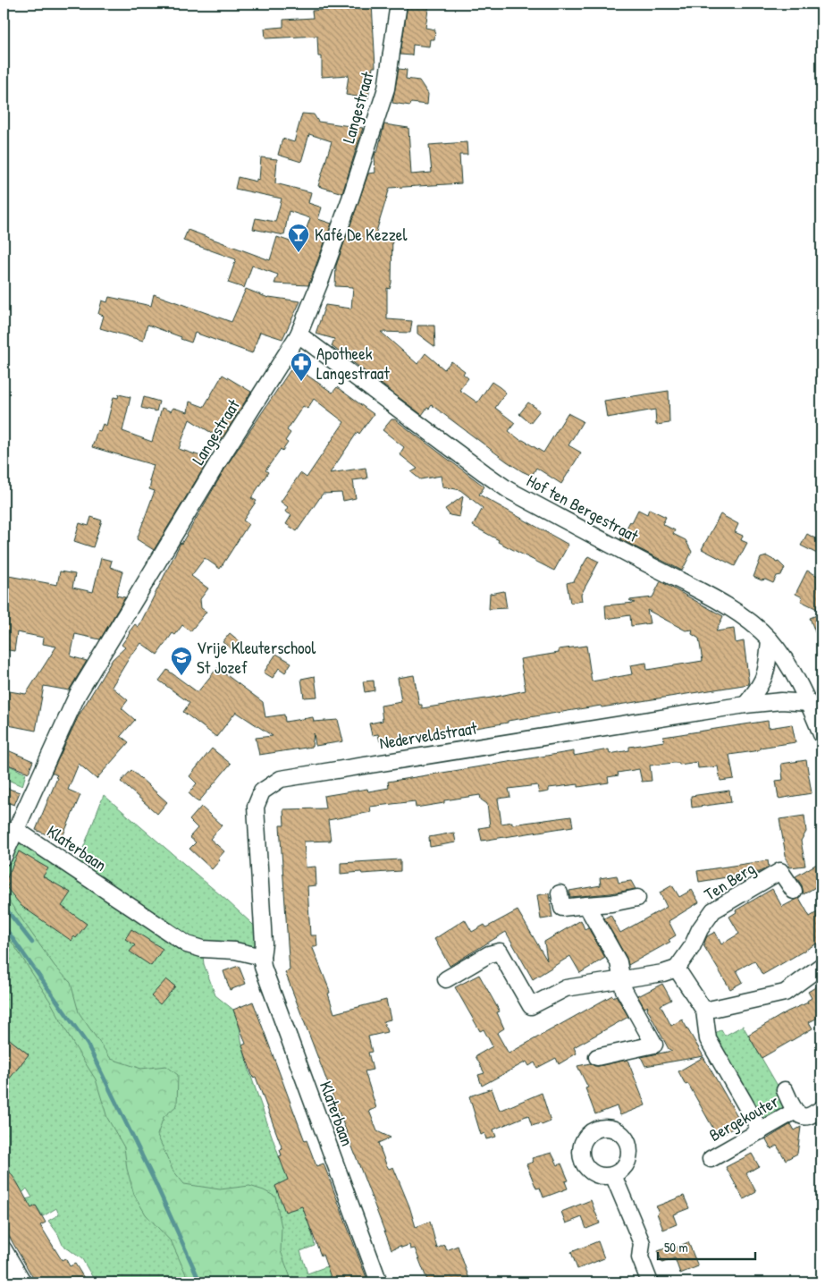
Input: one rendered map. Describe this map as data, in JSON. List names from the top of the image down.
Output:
{
  "streets": {
    "street": [
      "Langestraat",
      "Hof ten Bergestraat",
      "Nederveldstraat",
      "Klaterbaan",
      "Ten Berg",
      "Bergekouter"
    ]
  },
  "crossings": [
    ["Langestraat", "Hof ten Bergestraat"],
    ["Langestraat", "Klaterbaan"],
    ["Hof ten Bergestraat", "Nederveldstraat"],
    ["Nederveldstraat", "Klaterbaan"]
  ],
  "places": {
    "bar": ["Kafé De Kezzel"],
    "pharmacy": ["Apotheek Langestraat"],
    "school or university": ["Vrije Kleuterschool St Jozef"]
  },
  "scale_bar": "50 m"
}
